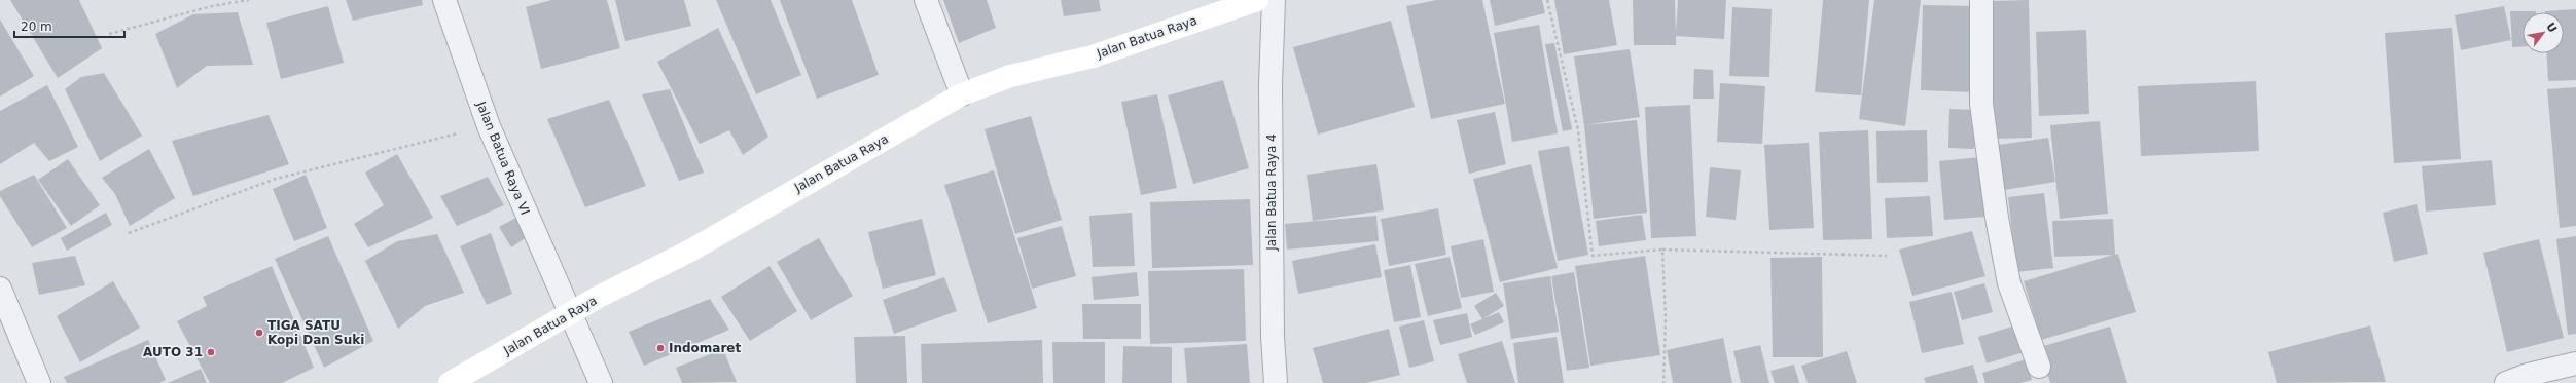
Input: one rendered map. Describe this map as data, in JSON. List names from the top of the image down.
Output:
{
  "streets": {
    "main road": ["Jalan Batua Raya"],
    "street": ["Jalan Batua Raya VI", "Jalan Batua Raya 4"]
  },
  "crossings": [
    ["Jalan Batua Raya", "Jalan Batua Raya VI"]
  ],
  "places": ["TIGA SATU Kopi Dan Suki", "Indomaret", "AUTO 31"],
  "scale_bar": "20 m",
  "north": "top right"
}
